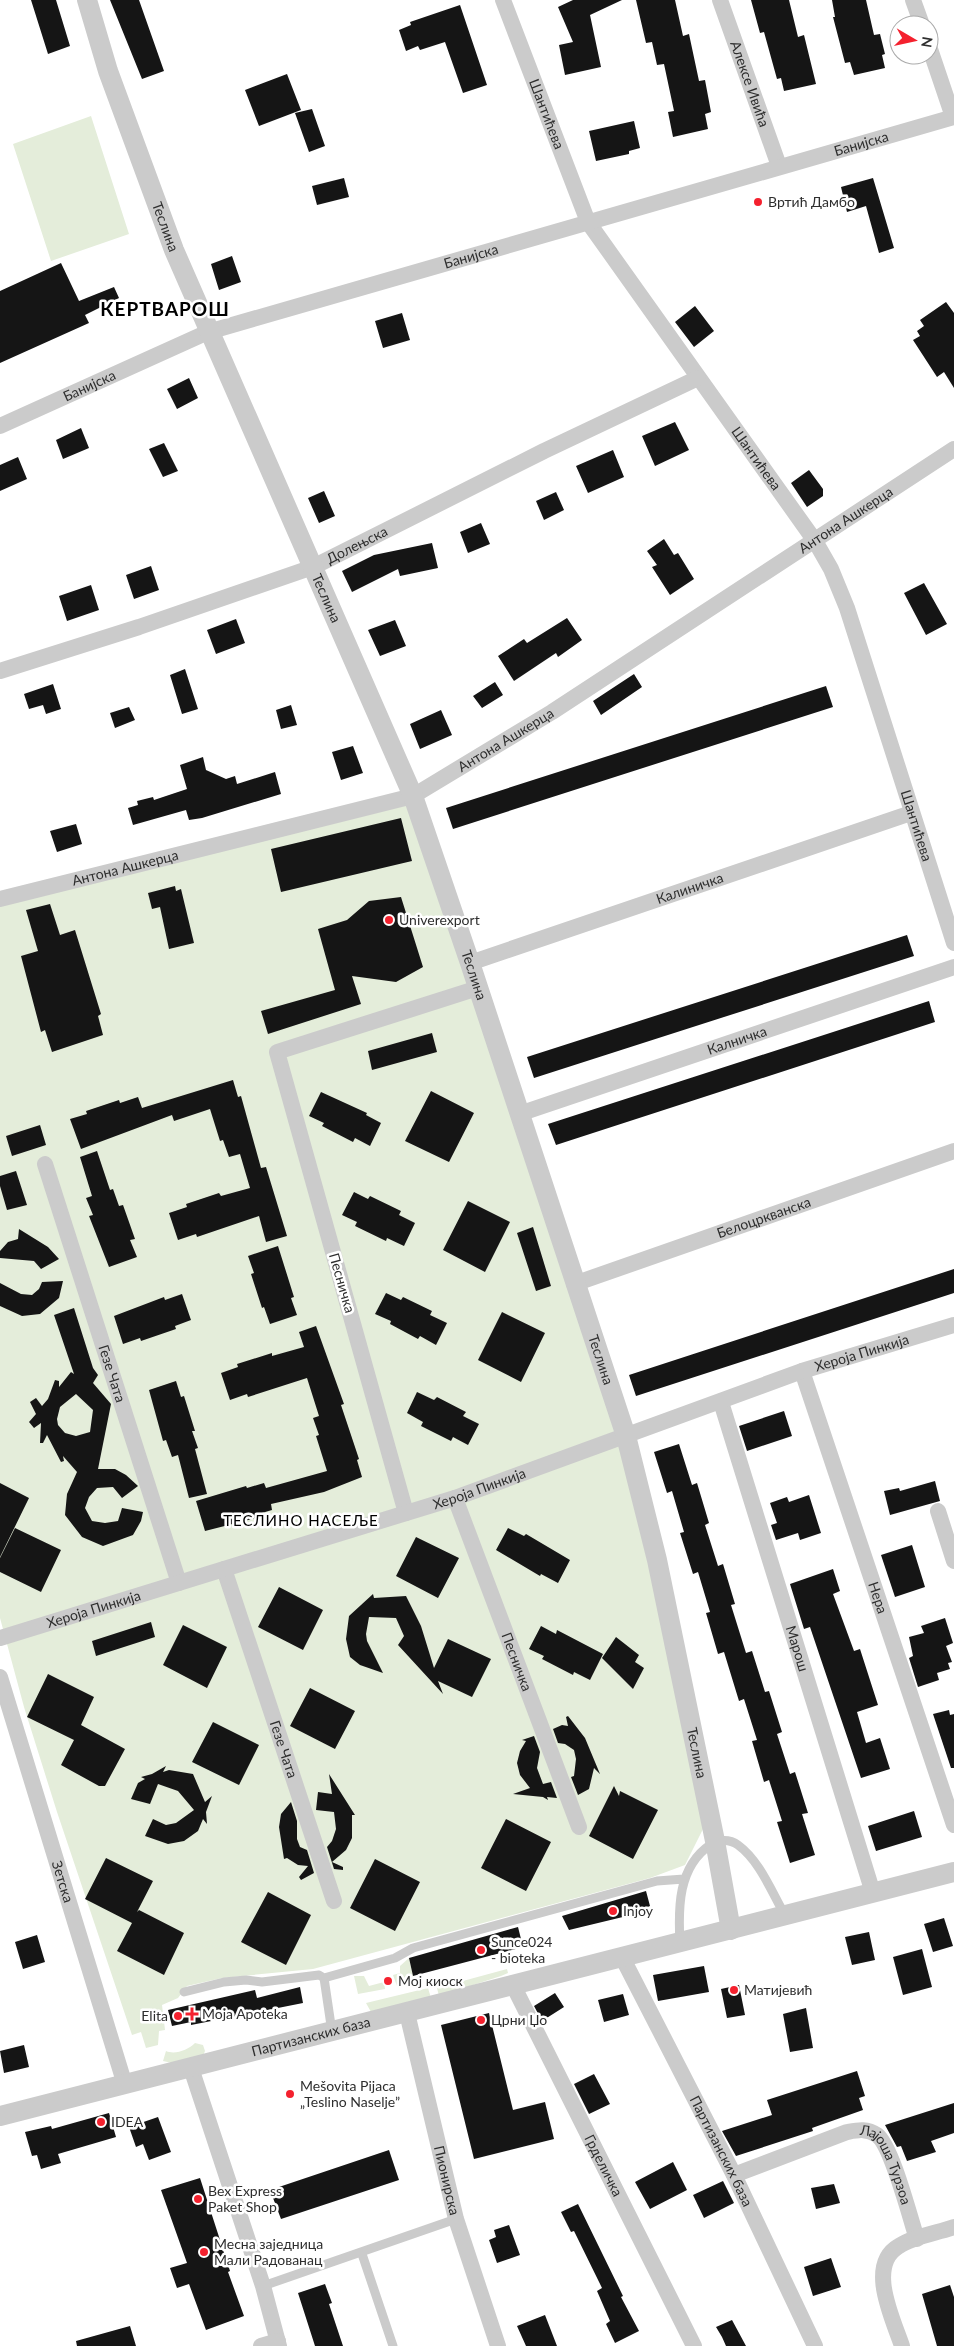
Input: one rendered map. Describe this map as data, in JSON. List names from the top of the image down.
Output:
{
  "streets": {
    "street": [
      "Алексе Ивића",
      "Шантићева",
      "Банијска",
      "Теслина",
      "Антона Ашкерца",
      "Долењска",
      "Калиничка",
      "Калничка",
      "Белоцркванска",
      "Песничка",
      "Хероја Пинкија",
      "Гезе Чата",
      "Нера",
      "Марош",
      "Зетска",
      "Партизанских база",
      "Грделичка",
      "Лајоша Турзоа",
      "Пионирска"
    ]
  },
  "crossings": [
    ["Алексе Ивића", "Банијска"],
    ["Шантићева", "Банијска"],
    ["Шантићева", "Антона Ашкерца"],
    ["Шантићева", "Долењска"],
    ["Шантићева", "Калиничка"],
    ["Банијска", "Теслина"],
    ["Теслина", "Антона Ашкерца"],
    ["Теслина", "Долењска"],
    ["Теслина", "Калиничка"],
    ["Теслина", "Калничка"],
    ["Теслина", "Белоцркванска"],
    ["Теслина", "Песничка"],
    ["Теслина", "Хероја Пинкија"],
    ["Теслина", "Партизанских база"],
    ["Песничка", "Хероја Пинкија"],
    ["Хероја Пинкија", "Гезе Чата"],
    ["Хероја Пинкија", "Нера"],
    ["Хероја Пинкија", "Марош"],
    ["Марош", "Партизанских база"],
    ["Зетска", "Партизанских база"],
    ["Партизанских база", "Грделичка"],
    ["Партизанских база", "Лајоша Турзоа"],
    ["Партизанских база", "Пионирска"]
  ],
  "districts": ["КЕРТВАРОШ", "ТЕСЛИНО НАСЕЉЕ"],
  "places": {
    "other": [
      "Вртић Дамбо",
      "Univerexport",
      "Injoy",
      "Sunce024 - bioteka",
      "Мој киоск",
      "Матијевић",
      "Elita",
      "Црни Џо",
      "Mešovita Pijaca „Teslino Naselje”",
      "IDEA",
      "Bex Express Paket Shop",
      "Месна заједница Мали Радованац"
    ],
    "health": ["Moja Apoteka"]
  },
  "north": "right"
}
